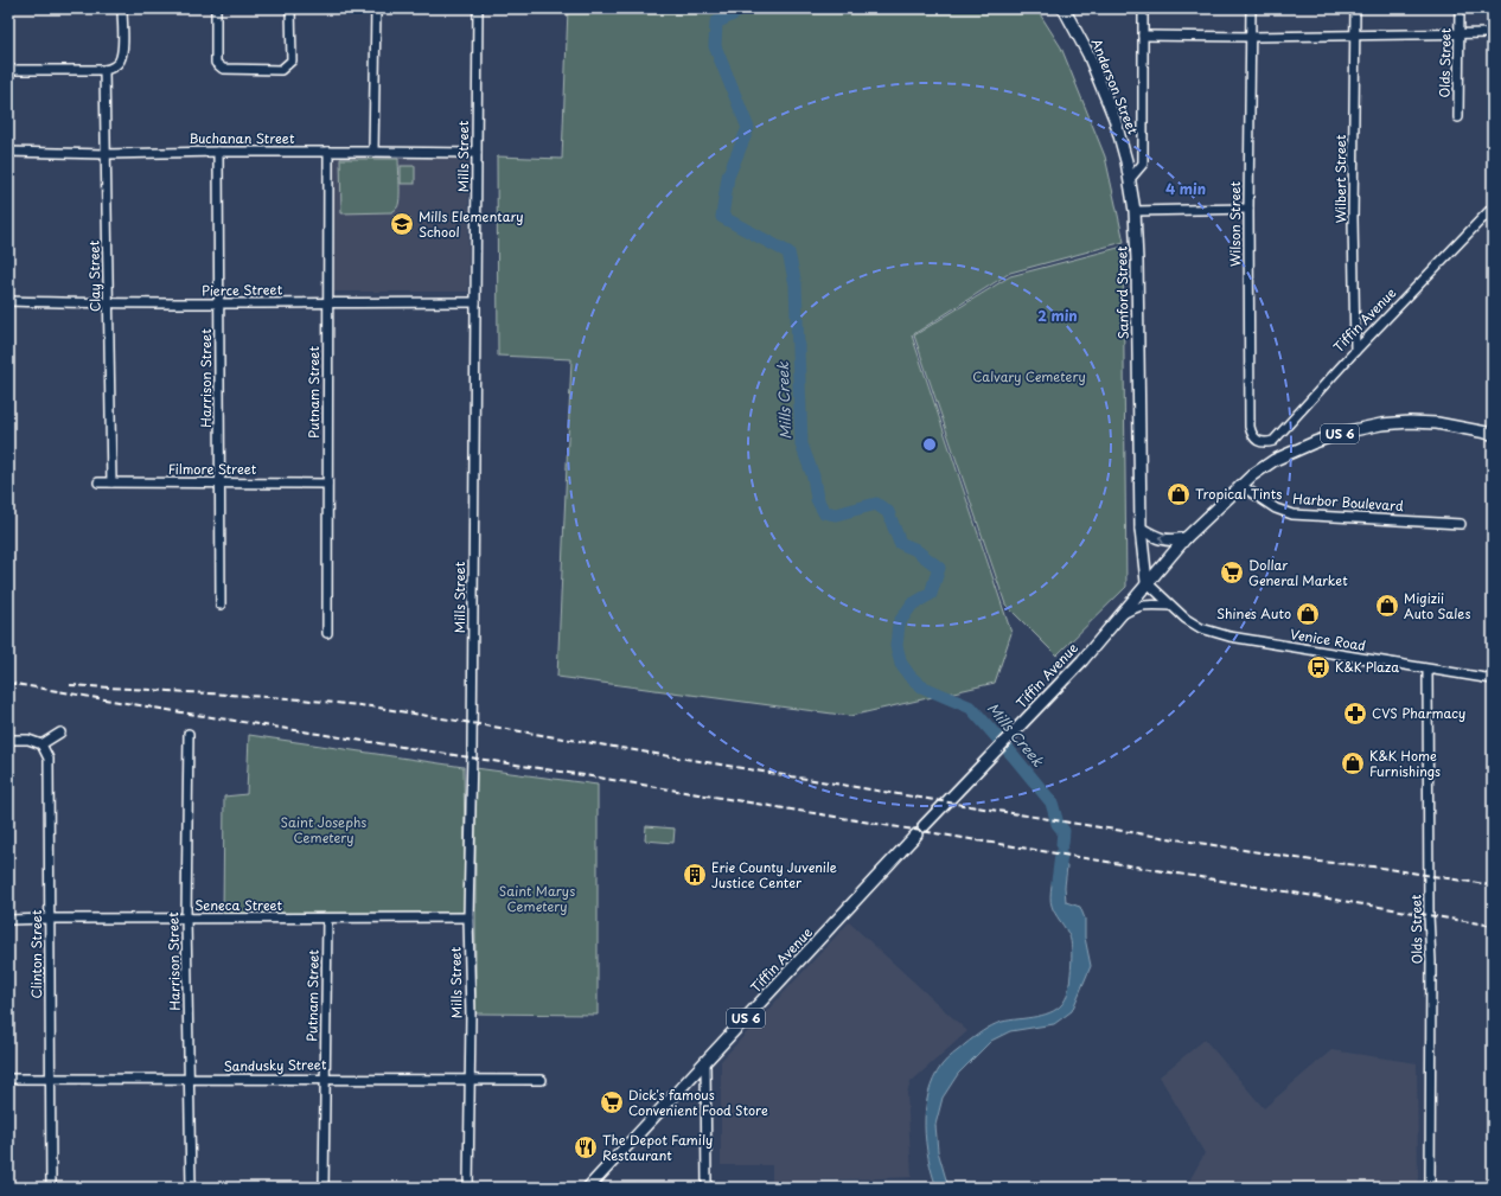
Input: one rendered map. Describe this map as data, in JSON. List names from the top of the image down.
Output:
{
  "streets": {
    "main road": [
      "Anderson Street",
      "Sanford Street",
      "Tiffin Avenue",
      "US 6"
    ],
    "street": [
      "Olds Street",
      "Buchanan Street",
      "Mills Street",
      "Wilbert Street",
      "Wilson Street",
      "Clay Street",
      "Pierce Street",
      "Harrison Street",
      "Putnam Street",
      "Filmore Street",
      "Harbor Boulevard",
      "Venice Road",
      "Seneca Street",
      "Clinton Street",
      "Sandusky Street"
    ]
  },
  "crossings": [
    ["Olds Street", "Venice Road"],
    ["Anderson Street", "Sanford Street"],
    ["Buchanan Street", "Mills Street"],
    ["Buchanan Street", "Clay Street"],
    ["Buchanan Street", "Harrison Street"],
    ["Buchanan Street", "Putnam Street"],
    ["Mills Street", "Pierce Street"],
    ["Mills Street", "Seneca Street"],
    ["Mills Street", "Sandusky Street"],
    ["Wilbert Street", "Tiffin Avenue"],
    ["Wilson Street", "Tiffin Avenue"],
    ["Clay Street", "Pierce Street"],
    ["Clay Street", "Filmore Street"],
    ["Pierce Street", "Harrison Street"],
    ["Pierce Street", "Putnam Street"],
    ["Sanford Street", "Tiffin Avenue"],
    ["Sanford Street", "US 6"],
    ["Sanford Street", "Venice Road"],
    ["Tiffin Avenue", "US 6"],
    ["Tiffin Avenue", "Venice Road"],
    ["Harrison Street", "Filmore Street"],
    ["Harrison Street", "Seneca Street"],
    ["Harrison Street", "Sandusky Street"],
    ["Putnam Street", "Filmore Street"],
    ["Putnam Street", "Seneca Street"],
    ["Putnam Street", "Sandusky Street"],
    ["US 6", "Harbor Boulevard"],
    ["US 6", "Venice Road"],
    ["Seneca Street", "Clinton Street"],
    ["Clinton Street", "Sandusky Street"]
  ],
  "water": ["Mills Creek"],
  "parks": ["Calvary Cemetery", "Saint Josephs Cemetery", "Saint Marys Cemetery"],
  "places": {
    "school or university": ["Mills Elementary School"],
    "shop": [
      "Tropical Tints",
      "Migizii Auto Sales",
      "Shines Auto",
      "K&K Home Furnishings"
    ],
    "supermarket": ["Dollar General Market", "Dick's famous Convenient Food Store"],
    "bus stop": ["K&K Plaza"],
    "pharmacy": ["CVS Pharmacy"],
    "building": ["Erie County Juvenile Justice Center"],
    "restaurant": ["The Depot Family Restaurant"]
  },
  "rings": ["4 min", "2 min"]
}
